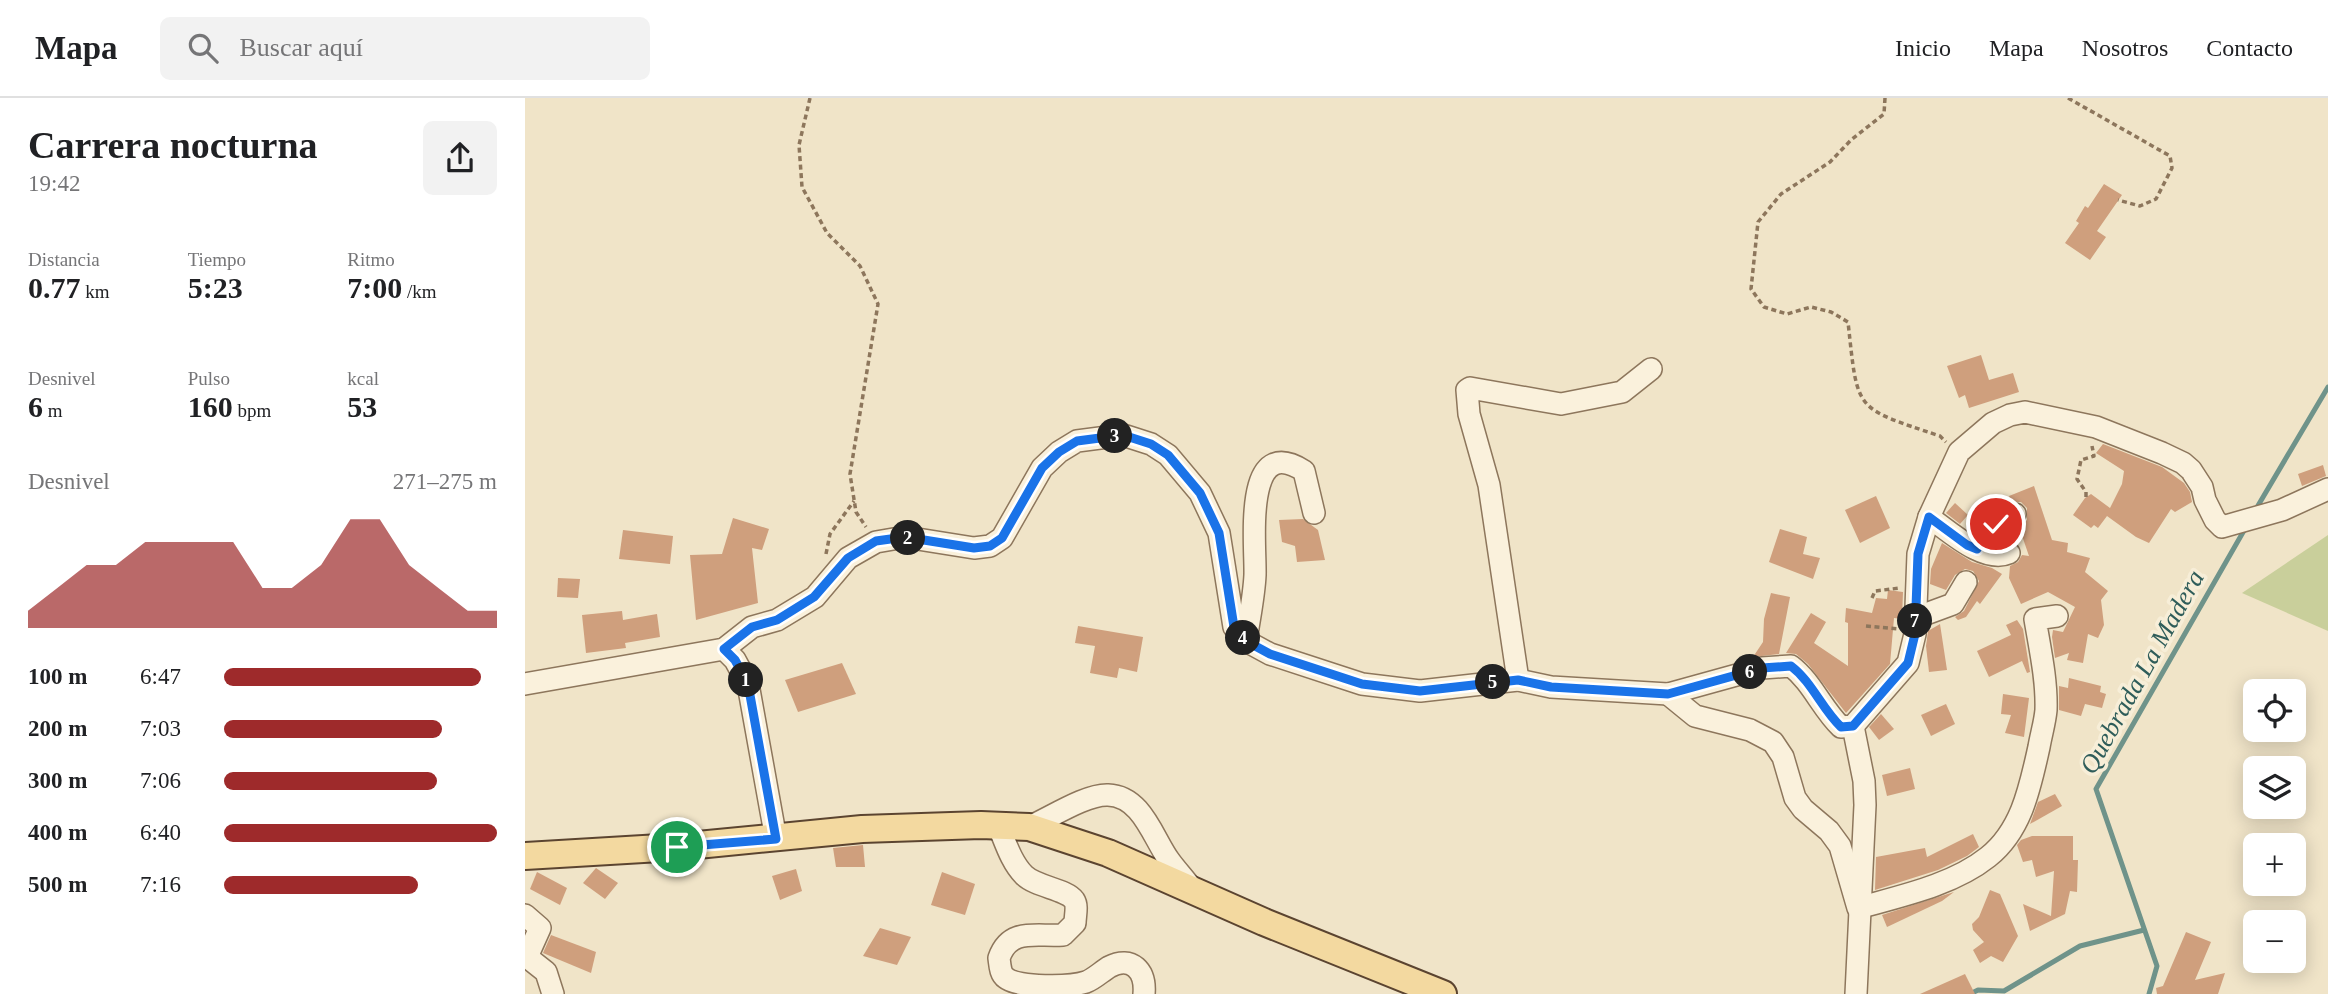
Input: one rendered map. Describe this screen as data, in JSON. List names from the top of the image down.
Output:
{
  "water": ["Quebrada La Madera"],
  "page": {
    "header": "Mapa",
    "search": "Buscar aquí",
    "nav": [
      "Inicio",
      "Mapa",
      "Nosotros",
      "Contacto"
    ],
    "heading": ["Carrera nocturna", "19:42"],
    "stats": [
      ["Distancia", "0.77 km"],
      ["Tiempo", "5:23"],
      ["Ritmo", "7:00 /km"],
      ["Desnivel", "6 m"],
      ["Pulso", "160 bpm"],
      ["kcal", "53"]
    ],
    "pins": [
      "3",
      "2",
      "7",
      "4",
      "6",
      "1",
      "5"
    ],
    "chart": ["Desnivel", "271–275 m"],
    "list": [
      {
        "name": "100 m",
        "note": "6:47"
      },
      {
        "name": "200 m",
        "note": "7:03"
      },
      {
        "name": "300 m",
        "note": "7:06"
      },
      {
        "name": "400 m",
        "note": "6:40"
      },
      {
        "name": "500 m",
        "note": "7:16"
      }
    ],
    "map_buttons": ["+", "−"]
  }
}
